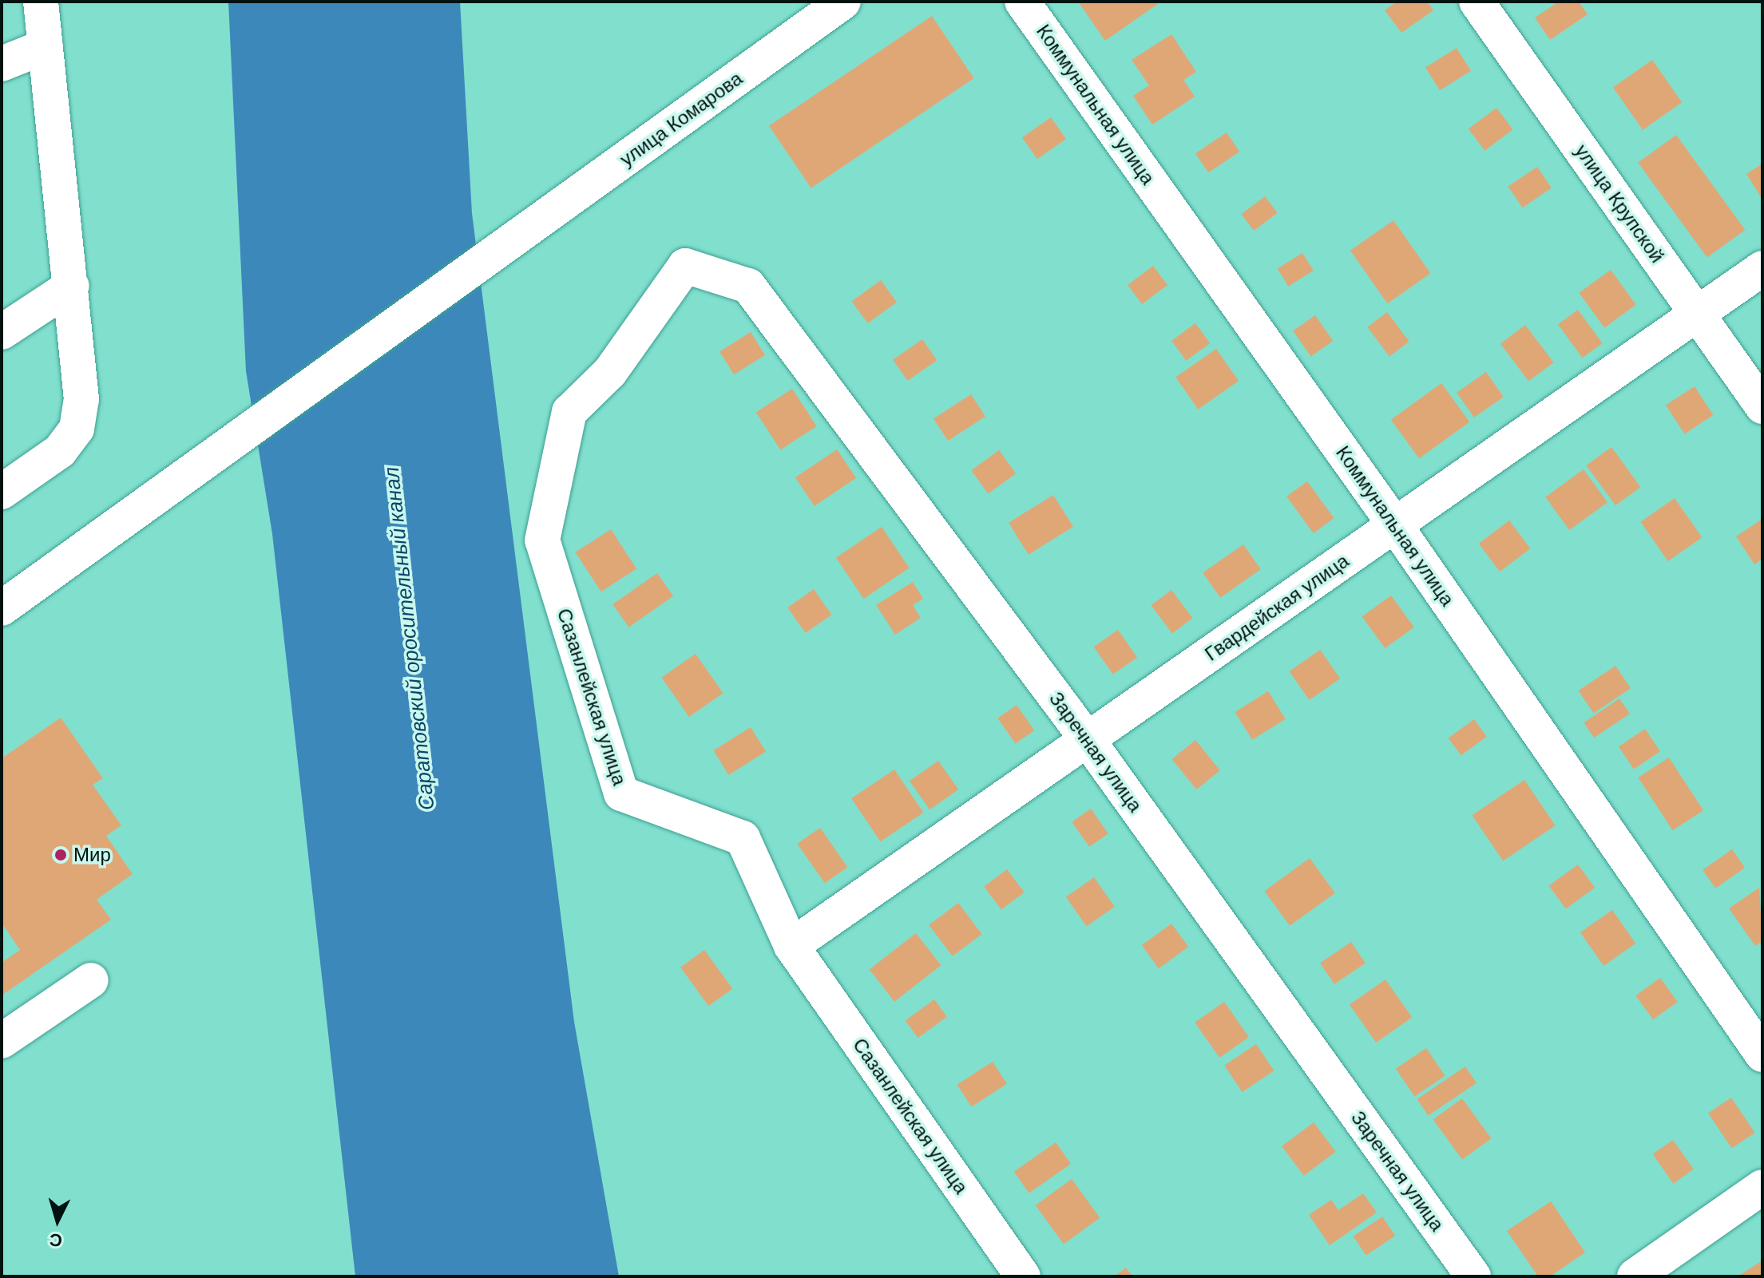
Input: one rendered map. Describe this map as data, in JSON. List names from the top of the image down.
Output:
{
  "streets": {
    "street": [
      "Коммунальная улица",
      "улица Комарова",
      "улица Крупской",
      "Гвардейская улица",
      "Сазанлейская улица",
      "Заречная улица"
    ]
  },
  "crossings": [
    ["Коммунальная улица", "Гвардейская улица"],
    ["улица Крупской", "Гвардейская улица"],
    ["Гвардейская улица", "Сазанлейская улица"],
    ["Гвардейская улица", "Заречная улица"],
    ["Сазанлейская улица", "Заречная улица"]
  ],
  "water": ["Саратовский оросительный канал"],
  "places": ["Мир"],
  "north": "bottom"
}
